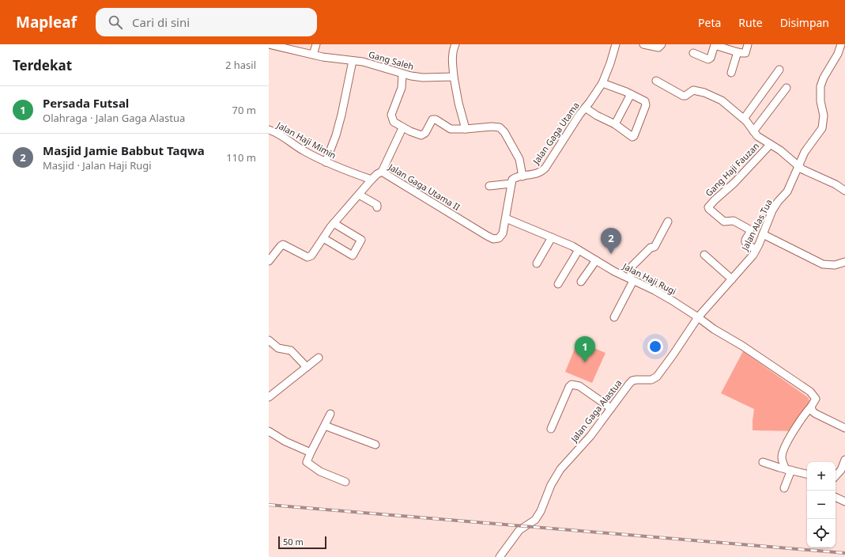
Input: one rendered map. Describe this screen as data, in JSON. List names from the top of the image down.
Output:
{
  "streets": {
    "street": [
      "Gang Saleh",
      "Jalan Gaga Utama",
      "Jalan Haji Mimin",
      "Gang Haji Fauzan",
      "Jalan Gaga Utama II",
      "Jalan Alas Tua",
      "Jalan Haji Rugi",
      "Jalan Gaga Alastua"
    ]
  },
  "crossings": [
    ["Jalan Haji Mimin", "Jalan Gaga Utama II"],
    ["Gang Haji Fauzan", "Jalan Alas Tua"],
    ["Jalan Gaga Utama II", "Jalan Haji Rugi"],
    ["Jalan Alas Tua", "Jalan Haji Rugi"],
    ["Jalan Alas Tua", "Jalan Gaga Alastua"],
    ["Jalan Haji Rugi", "Jalan Gaga Alastua"]
  ],
  "scale_bar": "50 m",
  "page": {
    "header": "Mapleaf",
    "search": "Cari di sini",
    "nav": ["Peta", "Rute", "Disimpan"],
    "heading": ["Terdekat", "2 hasil"],
    "list": [
      {
        "mark": "1",
        "name": "Persada Futsal",
        "note": "Olahraga · Jalan Gaga Alastua",
        "value": "70 m"
      },
      {
        "mark": "2",
        "name": "Masjid Jamie Babbut Taqwa",
        "note": "Masjid · Jalan Haji Rugi",
        "value": "110 m"
      }
    ],
    "pins": ["2", "1"],
    "map_buttons": ["+", "−"],
    "scale": "50 m"
  }
}
